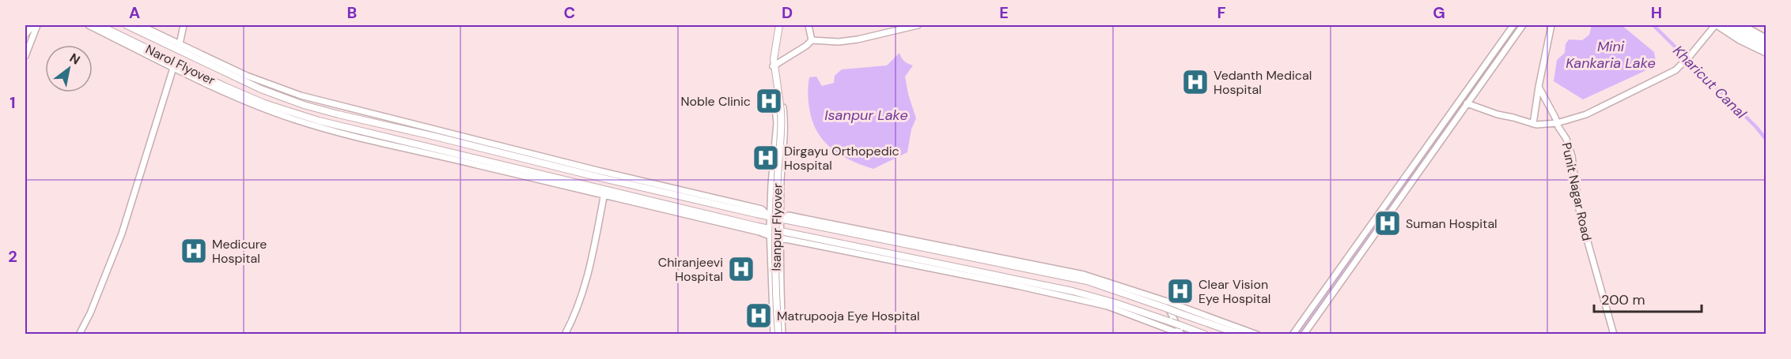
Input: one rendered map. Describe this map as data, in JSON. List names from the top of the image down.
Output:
{
  "streets": {
    "main road": ["Narol Flyover", "Isanpur Flyover"],
    "street": ["Punit Nagar Road"]
  },
  "water": ["Mini Kankaria Lake", "Kharicut Canal", "Isanpur Lake"],
  "places": {
    "hospital": [
      "Vedanth Medical Hospital",
      "Noble Clinic",
      "Dirgayu Orthopedic Hospital",
      "Suman Hospital",
      "Medicure Hospital",
      "Chiranjeevi Hospital",
      "Clear Vision Eye Hospital",
      "Matrupooja Eye Hospital"
    ]
  },
  "scale_bar": "200 m",
  "north": "top right",
  "grid": {
    "columns": [
      "A",
      "B",
      "C",
      "D",
      "E",
      "F",
      "G",
      "H"
    ],
    "rows": ["1", "2"]
  }
}
